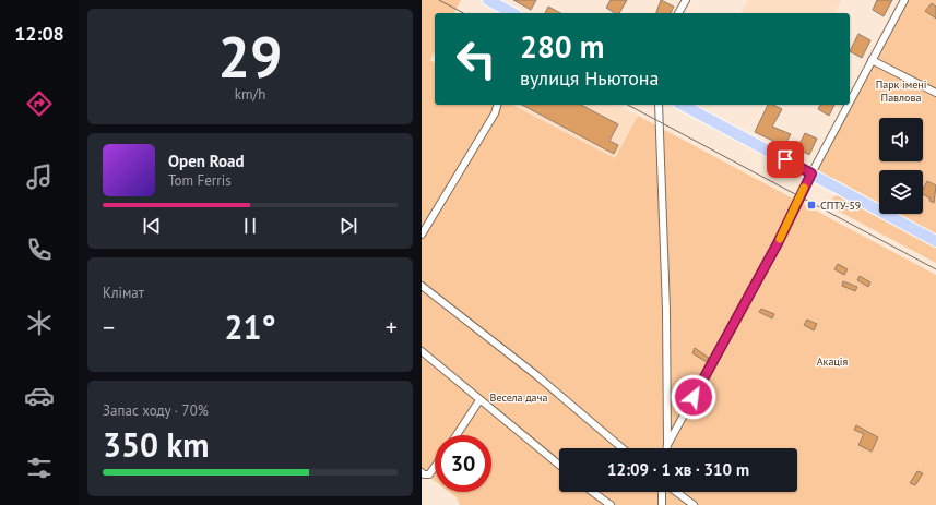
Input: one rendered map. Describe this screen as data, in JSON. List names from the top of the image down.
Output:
{
  "parks": ["Парк імені Павлова", "Акація", "Весела дача"],
  "places": {
    "transit": ["СПТУ-59"]
  },
  "page": {
    "tabs": "12:08",
    "tile": [
      ["29", "km/h"],
      "Клімат",
      ["Запас ходу · 70%", "350 km"]
    ],
    "turn": ["280 m", "вулиця Ньютона"],
    "song": ["Open Road", "Tom Ferris"],
    "heat": ["−", "21°", "+"],
    "limit": "30",
    "trip": "12:09 · 1 хв · 310 m"
  }
}
